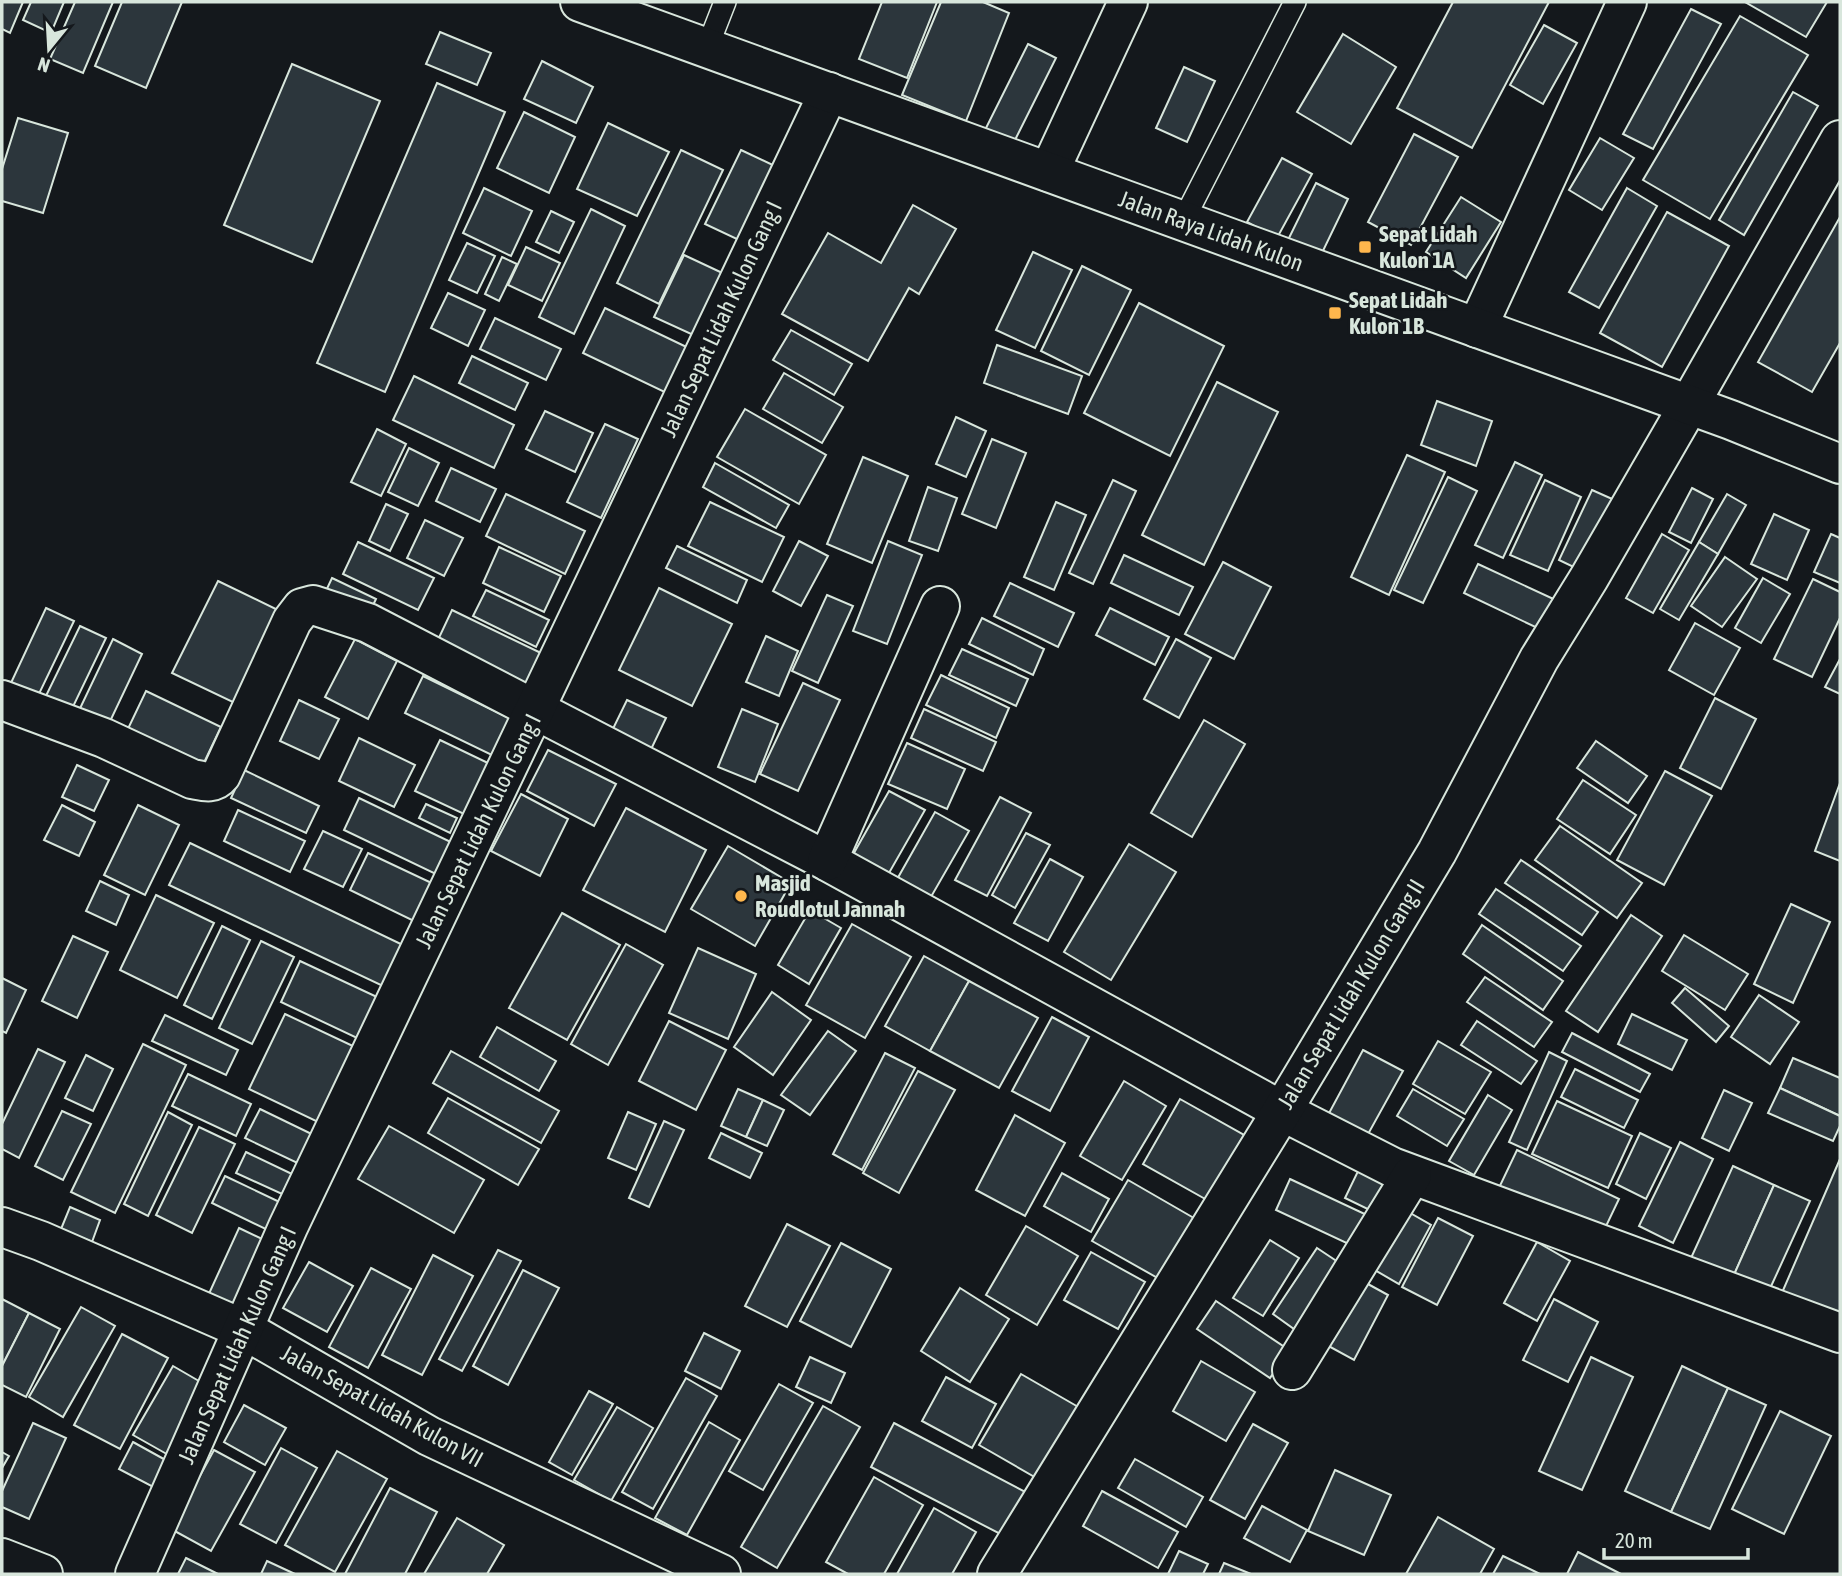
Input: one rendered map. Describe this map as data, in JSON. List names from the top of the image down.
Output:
{
  "streets": {
    "street": [
      "Jalan Raya Lidah Kulon",
      "Jalan Sepat Lidah Kulon Gang I",
      "Jalan Sepat Lidah Kulon Gang II",
      "Jalan Sepat Lidah Kulon VII"
    ]
  },
  "crossings": [
    ["Jalan Raya Lidah Kulon", "Jalan Sepat Lidah Kulon Gang I"],
    ["Jalan Raya Lidah Kulon", "Jalan Sepat Lidah Kulon Gang II"],
    ["Jalan Sepat Lidah Kulon Gang I", "Jalan Sepat Lidah Kulon VII"]
  ],
  "places": {
    "transit": ["Sepat Lidah Kulon 1A", "Sepat Lidah Kulon 1B"],
    "other": ["Masjid Roudlotul Jannah"]
  },
  "scale_bar": "20 m",
  "north": "bottom"
}
